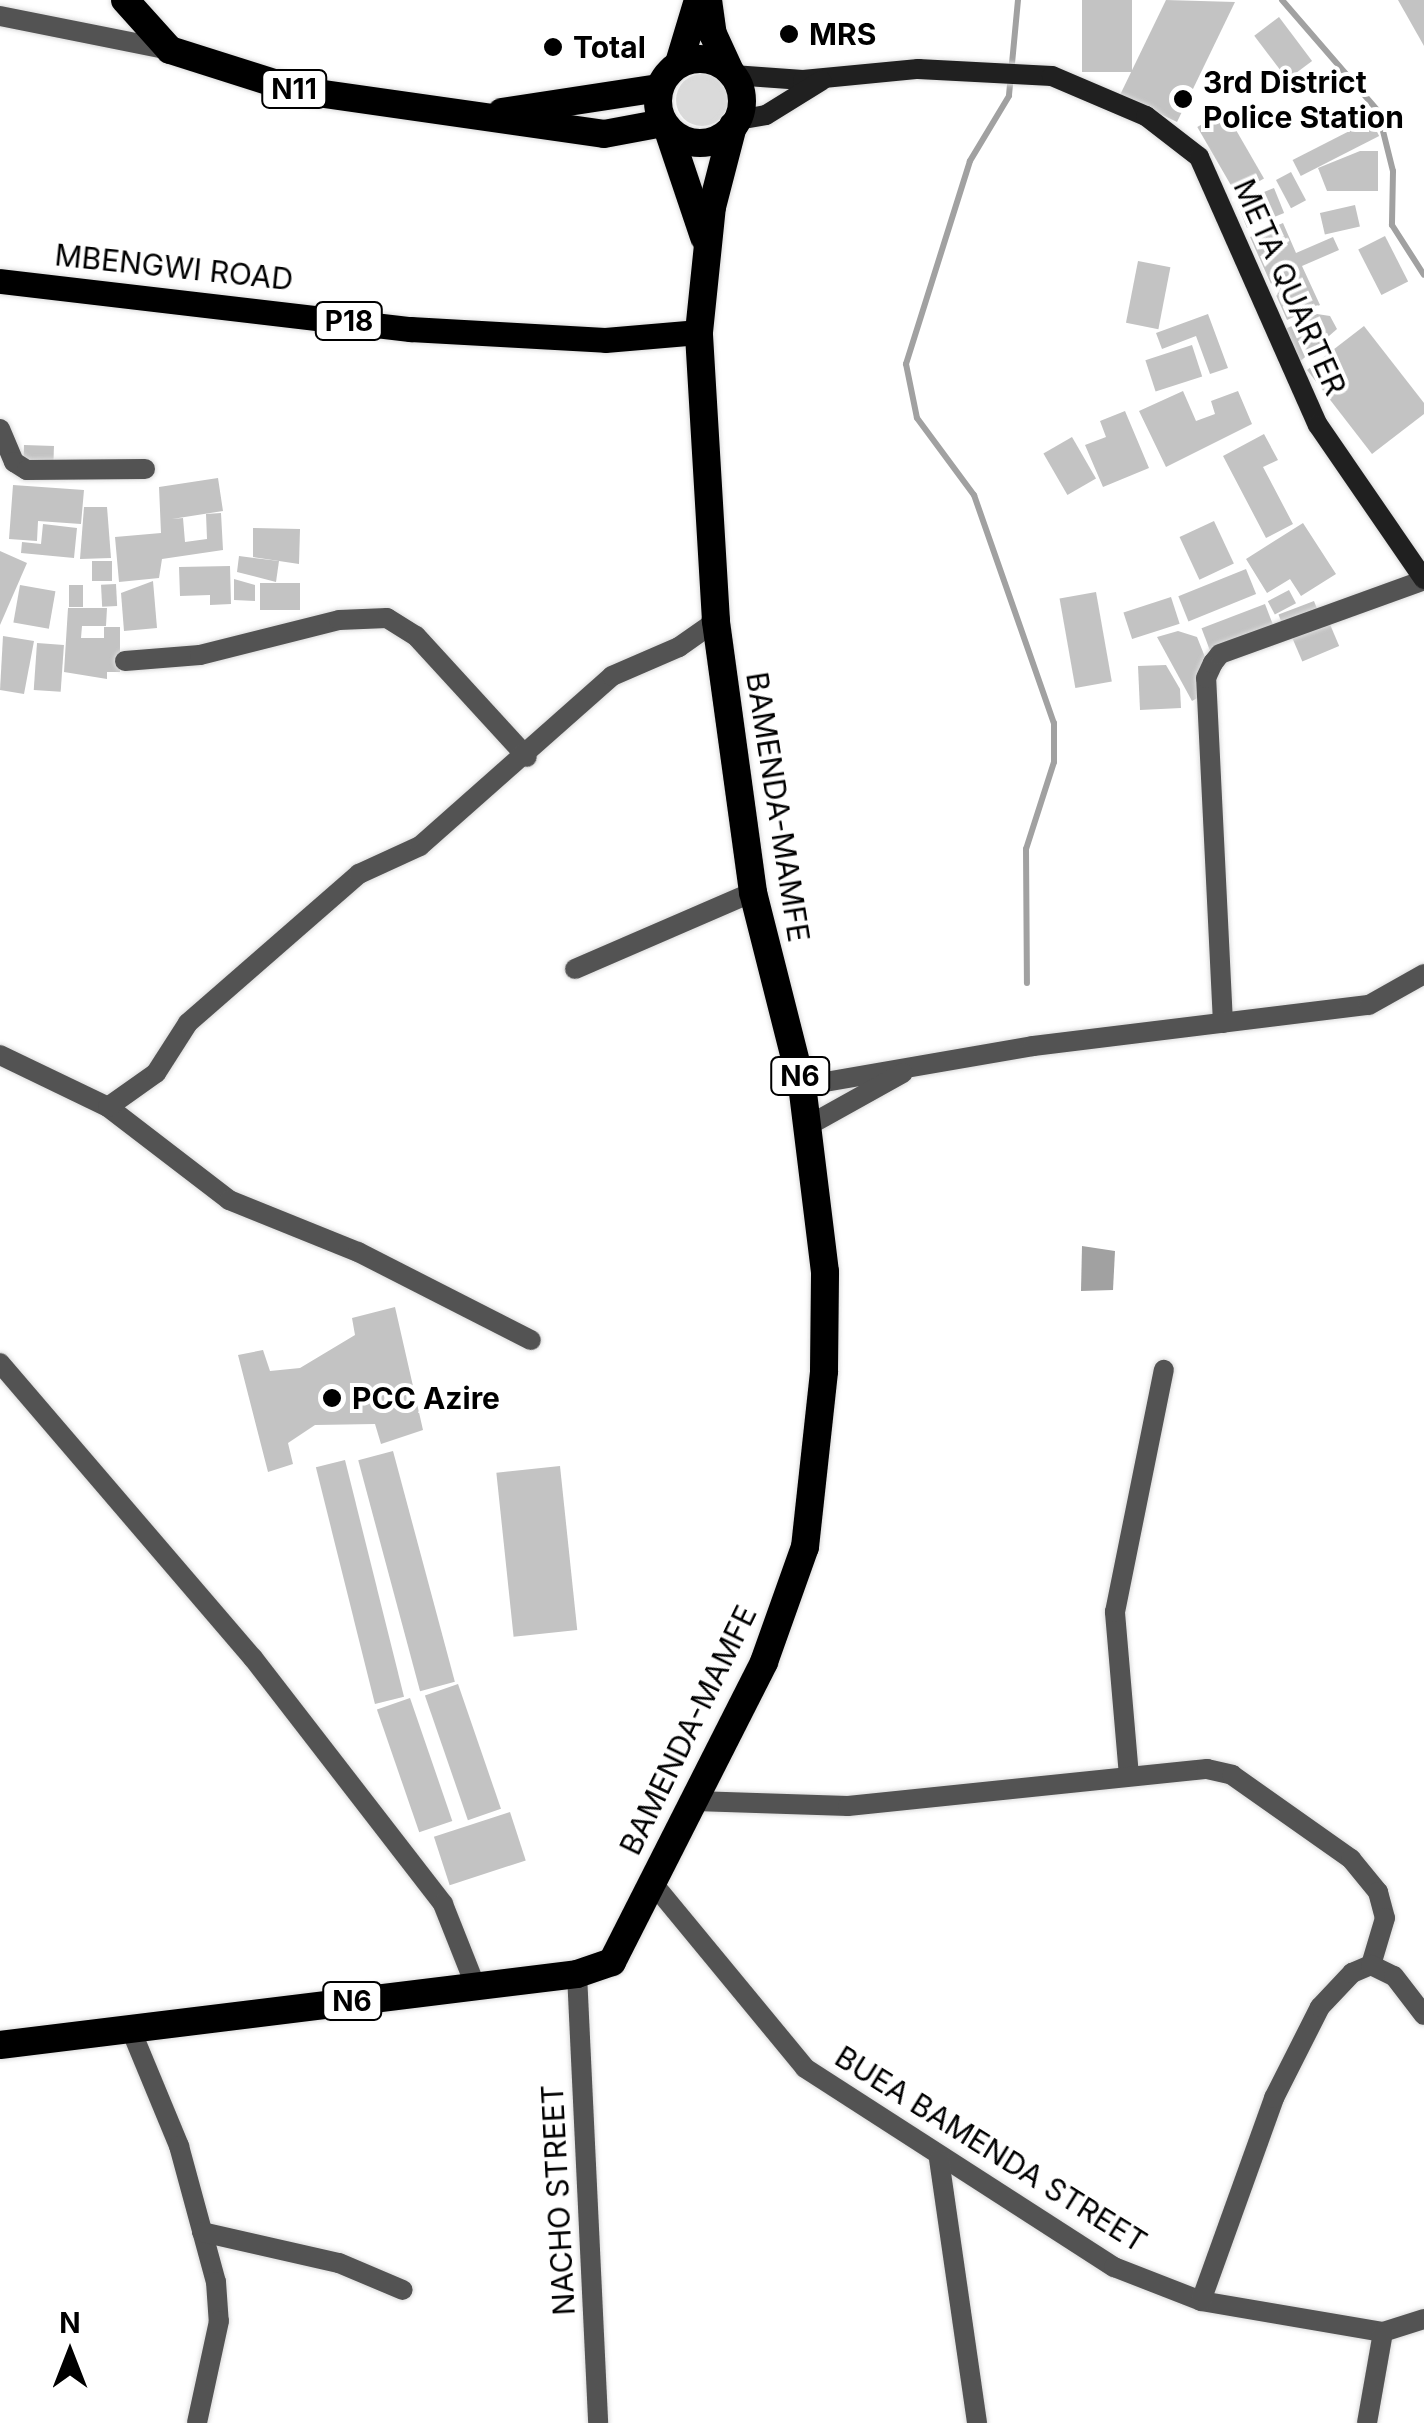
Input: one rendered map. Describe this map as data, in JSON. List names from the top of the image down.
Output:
{
  "streets": {
    "highway": ["N11", "BAMENDA-MAMFE", "N6"],
    "main road": ["MBENGWI ROAD", "META QUARTER", "P18"],
    "street": ["BUEA BAMENDA STREET", "NACHO STREET"]
  },
  "crossings": [
    ["N11", "BAMENDA-MAMFE"],
    ["N11", "N6"],
    ["MBENGWI ROAD", "BAMENDA-MAMFE"],
    ["BAMENDA-MAMFE", "N6"],
    ["BAMENDA-MAMFE", "BUEA BAMENDA STREET"],
    ["BAMENDA-MAMFE", "NACHO STREET"]
  ],
  "places": [
    "MRS",
    "Total",
    "3rd District Police Station",
    "PCC Azire"
  ],
  "north": "top"
}
